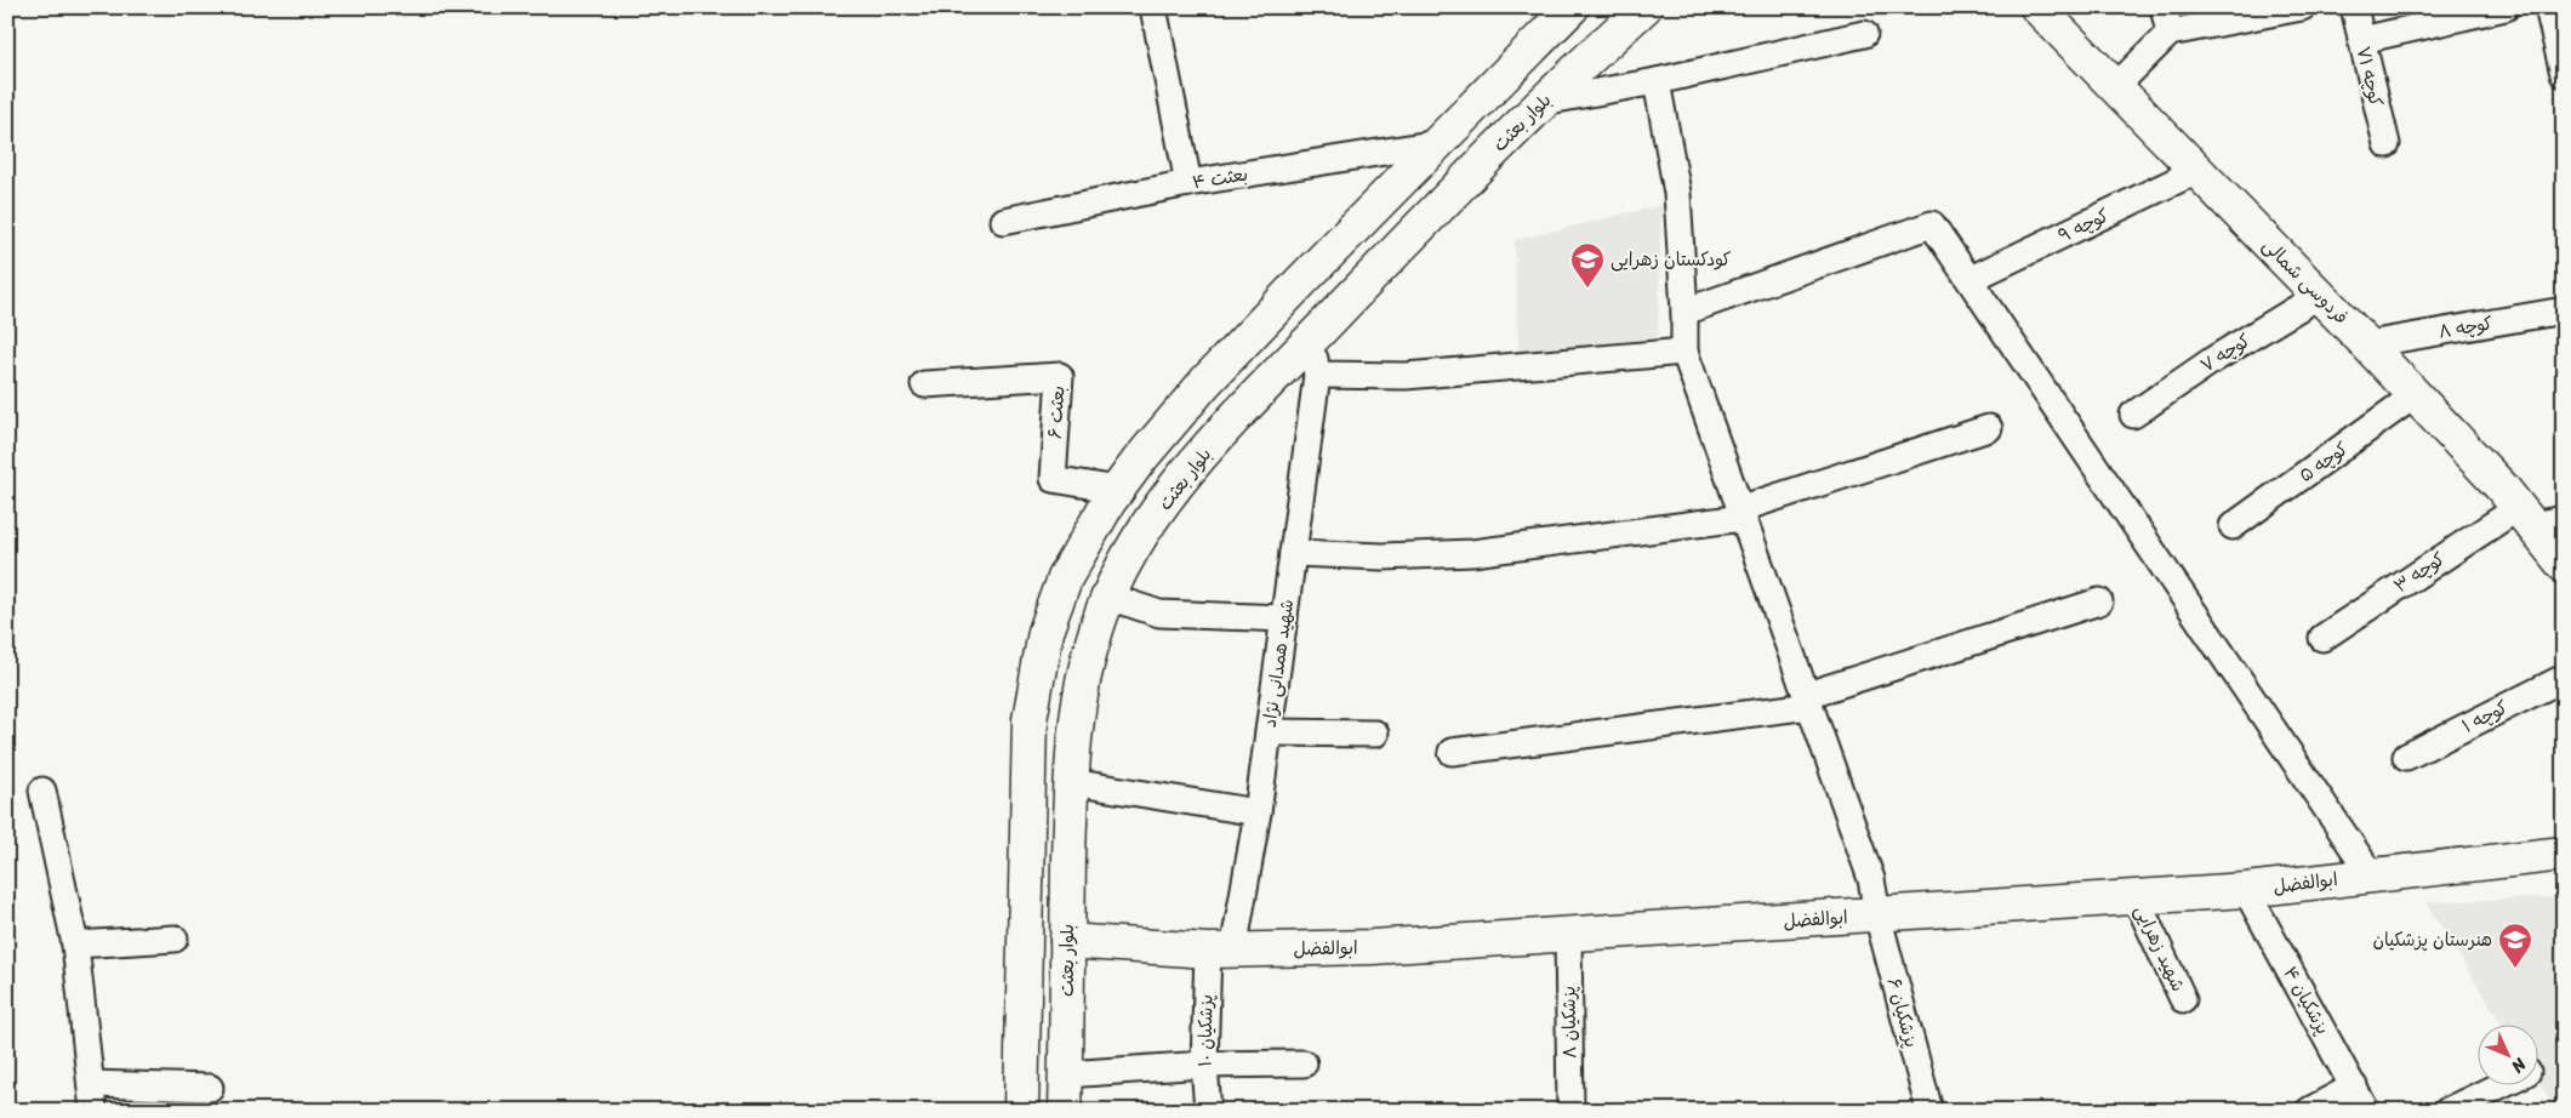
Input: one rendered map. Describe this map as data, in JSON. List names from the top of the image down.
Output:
{
  "streets": {
    "main road": ["بلوار بعثت", "فردوسی شمالی", "ابوالفضل"],
    "street": [
      "کوچه ۷۱",
      "بعثت ۴",
      "کوچه ۹",
      "کوچه ۸",
      "کوچه ۷",
      "بعثت ۶",
      "کوچه ۵",
      "کوچه ۳",
      "شهید همدانی نژاد",
      "کوچه ۱",
      "شهید زهرایی",
      "پزشکیان ۴",
      "پزشکیان ۶",
      "پزشکیان ۸",
      "پزشکیان ۱۰"
    ]
  },
  "crossings": [
    ["بلوار بعثت", "شهید همدانی نژاد"],
    ["بلوار بعثت", "ابوالفضل"],
    ["کوچه ۹", "فردوسی شمالی"],
    ["فردوسی شمالی", "کوچه ۸"],
    ["فردوسی شمالی", "کوچه ۷"],
    ["فردوسی شمالی", "کوچه ۵"],
    ["فردوسی شمالی", "کوچه ۳"],
    ["شهید همدانی نژاد", "ابوالفضل"],
    ["شهید همدانی نژاد", "پزشکیان ۱۰"],
    ["ابوالفضل", "شهید زهرایی"],
    ["ابوالفضل", "پزشکیان ۴"],
    ["ابوالفضل", "پزشکیان ۶"],
    ["ابوالفضل", "پزشکیان ۸"],
    ["ابوالفضل", "پزشکیان ۱۰"]
  ],
  "places": {
    "school or university": ["کودکستان زهرایی", "هنرستان پزشکیان"]
  },
  "north": "bottom right"
}
